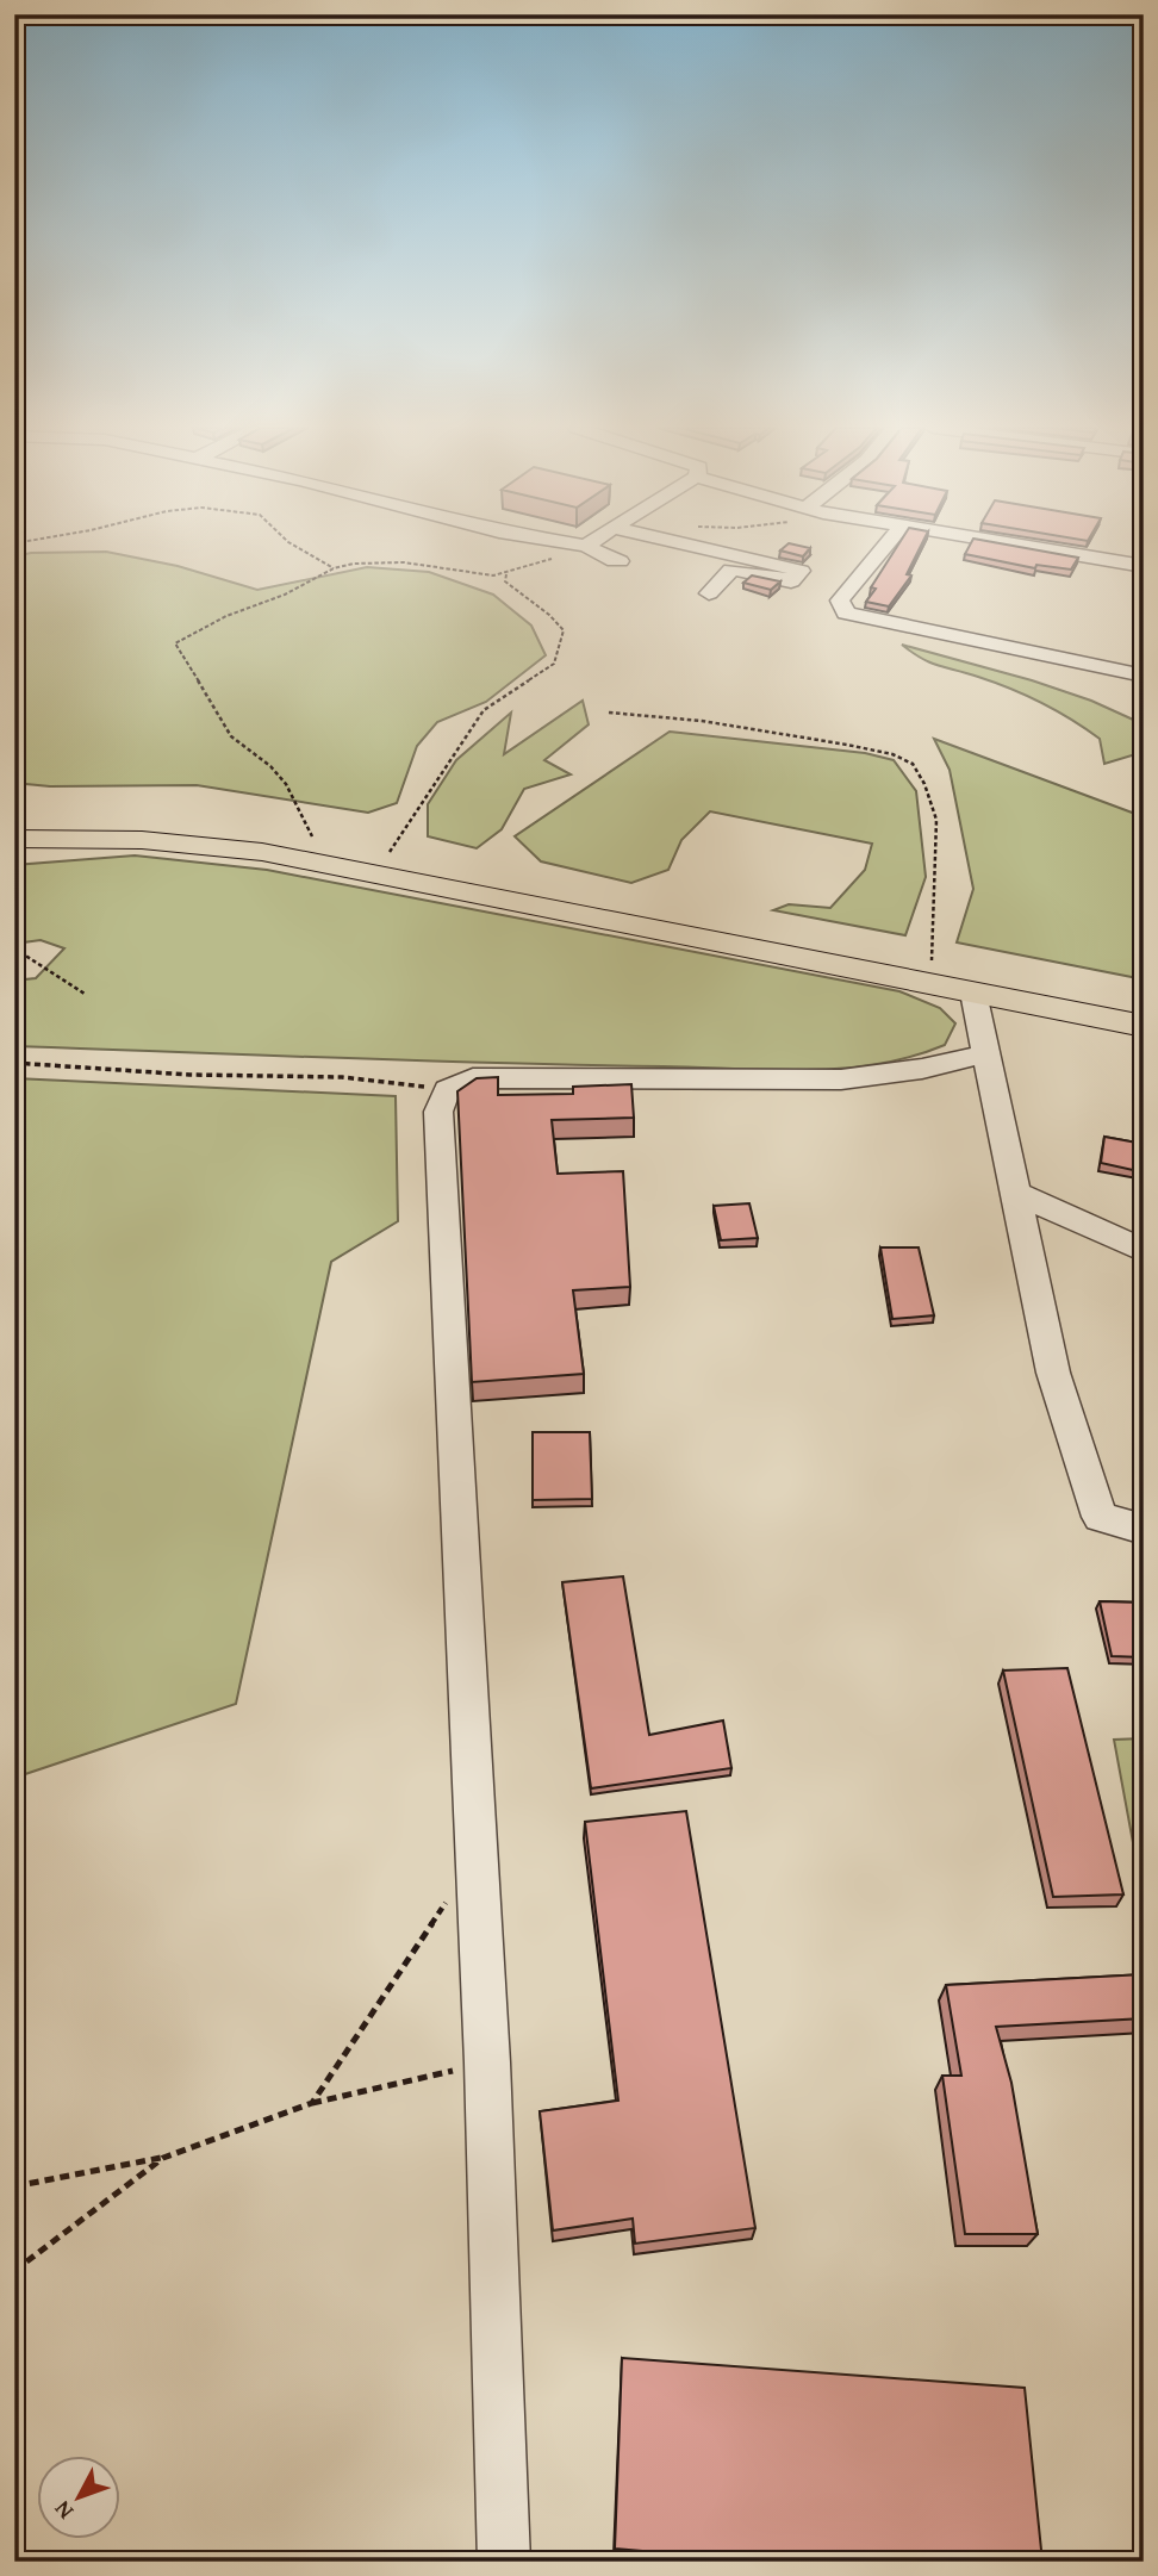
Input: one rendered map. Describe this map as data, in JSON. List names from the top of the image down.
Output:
{
  "north": "bottom left"
}
